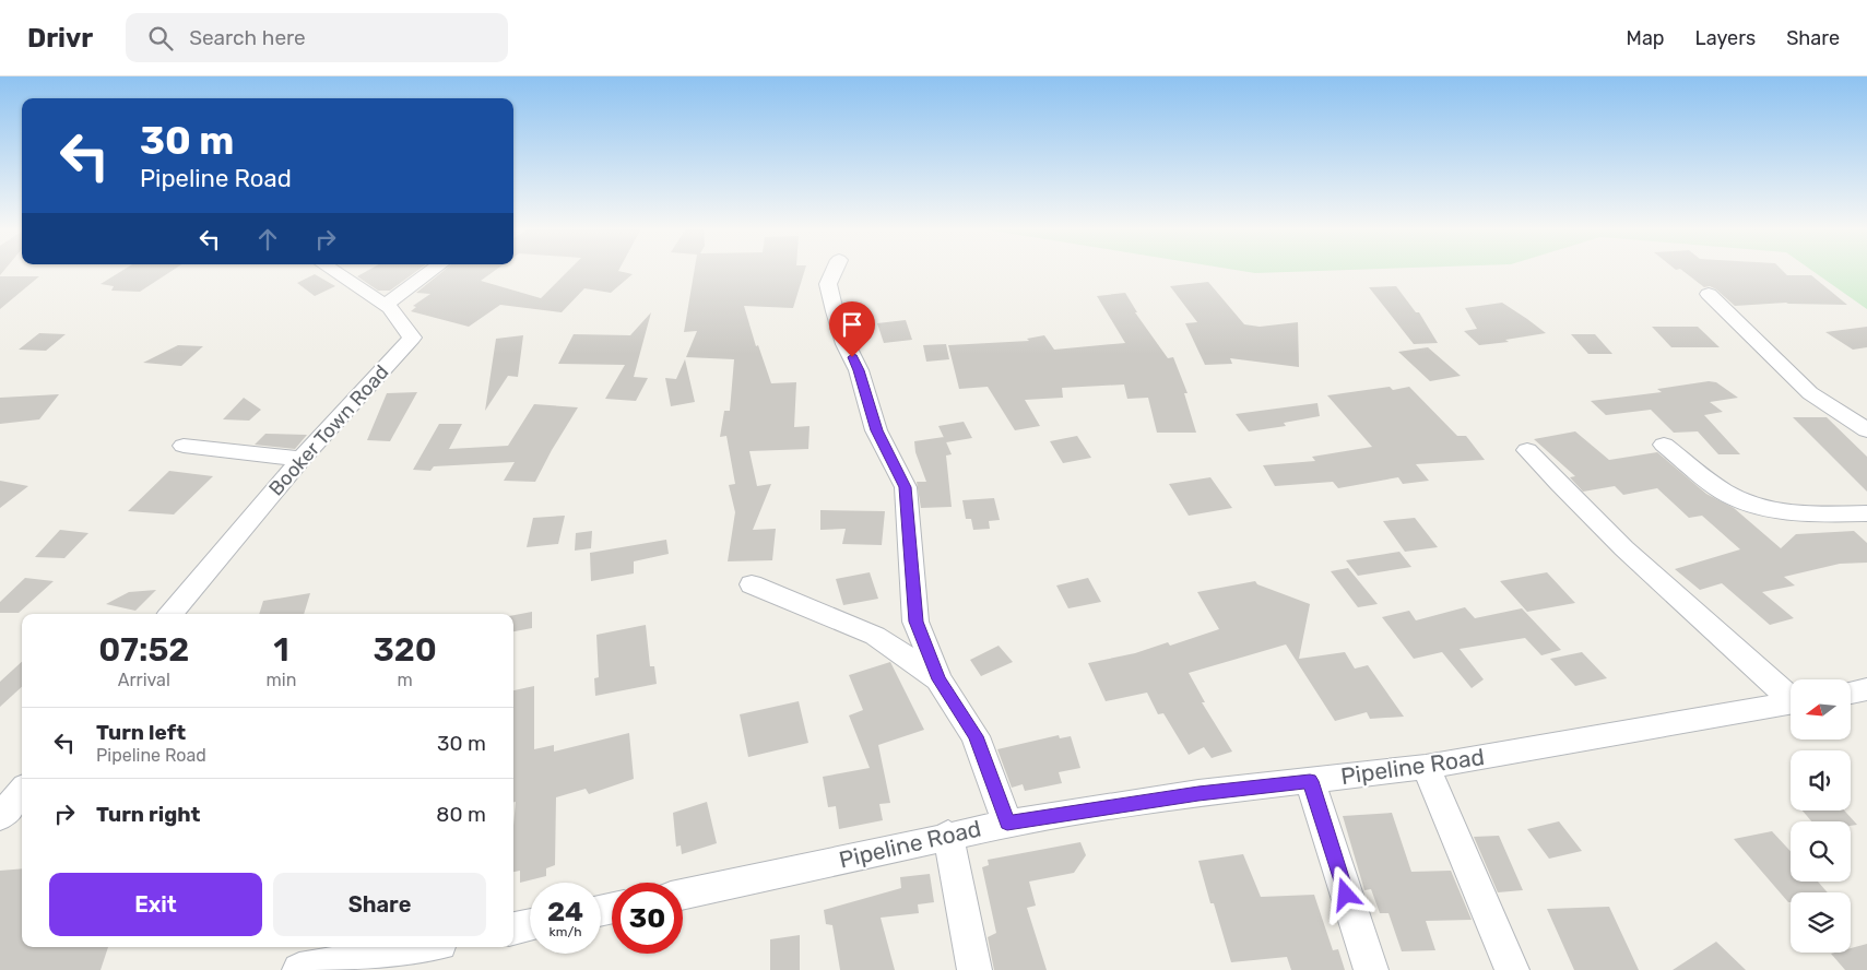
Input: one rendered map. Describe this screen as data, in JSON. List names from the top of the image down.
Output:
{
  "streets": {
    "street": ["Booker Town Road", "Pipeline Road"]
  },
  "north": "left",
  "page": {
    "header": "Drivr",
    "search": "Search here",
    "nav": ["Map", "Layers", "Share"],
    "turn": ["30 m", "Pipeline Road"],
    "eta": [
      "07:52",
      "Arrival",
      "1",
      "min",
      "320",
      "m"
    ],
    "list": [
      {
        "name": "Turn left",
        "note": "Pipeline Road",
        "value": "30 m"
      },
      {
        "name": "Turn right",
        "value": "80 m"
      }
    ],
    "buttons": ["Exit", "Share"],
    "speed": "24 km/h",
    "limit": "30"
  }
}
